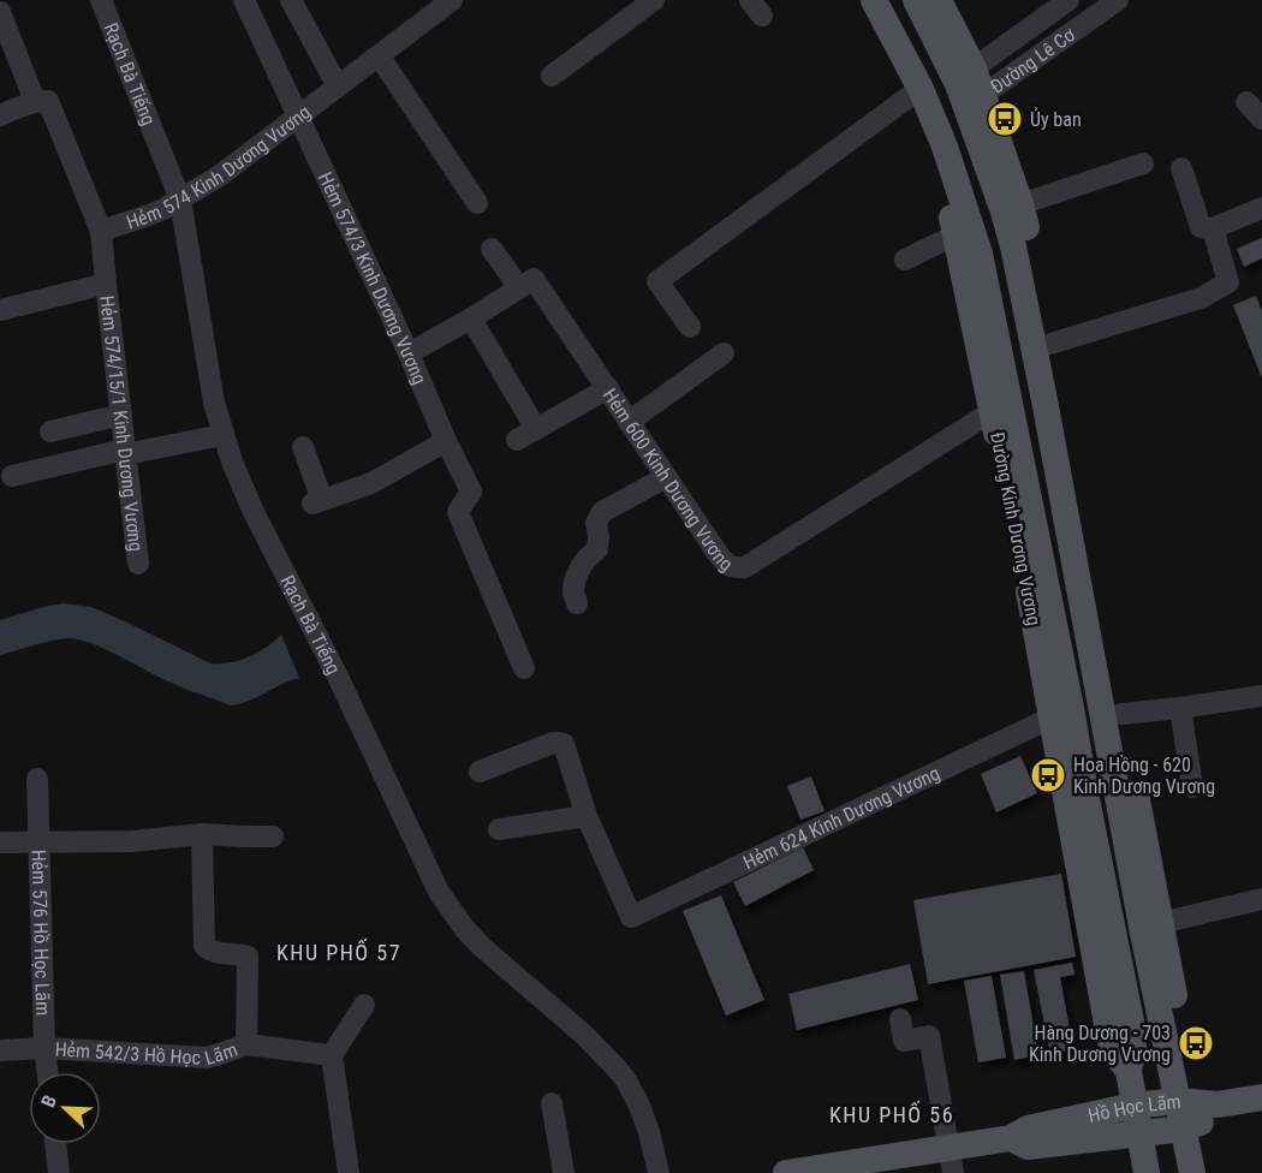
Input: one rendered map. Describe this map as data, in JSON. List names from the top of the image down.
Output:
{
  "streets": {
    "main road": ["Đường Kinh Dương Vương", "Hồ Học Lãm"],
    "street": [
      "Đường Lê Cơ",
      "Rạch Bà Tiếng",
      "Hẻm 574 Kinh Dương Vương",
      "Hẻm 574/3 Kinh Dương Vương",
      "Hẻm 574/15/1 Kinh Dương Vương",
      "Hẻm 600 Kinh Dương Vương",
      "Hẻm 624 Kinh Dương Vương",
      "Hẻm 576 Hồ Học Lãm",
      "Hẻm 542/3 Hồ Học Lãm"
    ]
  },
  "crossings": [
    ["Rạch Bà Tiếng", "Hẻm 574 Kinh Dương Vương"],
    ["Hẻm 574 Kinh Dương Vương", "Hẻm 574/3 Kinh Dương Vương"],
    ["Hẻm 574 Kinh Dương Vương", "Hẻm 574/15/1 Kinh Dương Vương"],
    ["Hẻm 600 Kinh Dương Vương", "Đường Kinh Dương Vương"],
    ["Đường Kinh Dương Vương", "Hẻm 624 Kinh Dương Vương"],
    ["Đường Kinh Dương Vương", "Hồ Học Lãm"],
    ["Hẻm 576 Hồ Học Lãm", "Hẻm 542/3 Hồ Học Lãm"]
  ],
  "districts": ["KHU PHỐ 57", "KHU PHỐ 56"],
  "places": {
    "bus stop": ["Ủy ban", "Hoa Hồng - 620 Kinh Dương Vương", "Hàng Dương - 703 Kinh Dương Vương"]
  },
  "north": "top left"
}
